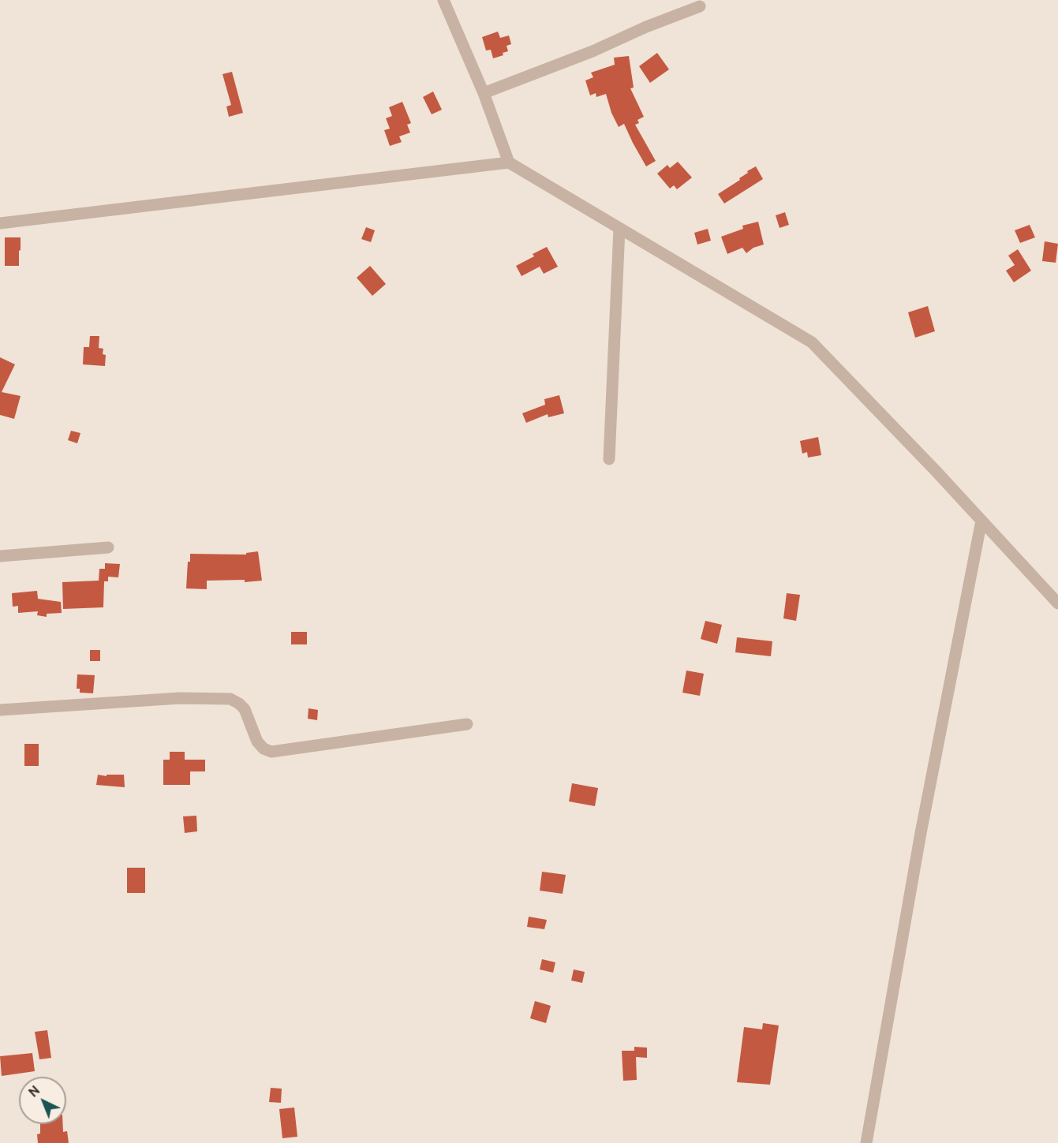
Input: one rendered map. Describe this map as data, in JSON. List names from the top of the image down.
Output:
{
  "north": "top left"
}
